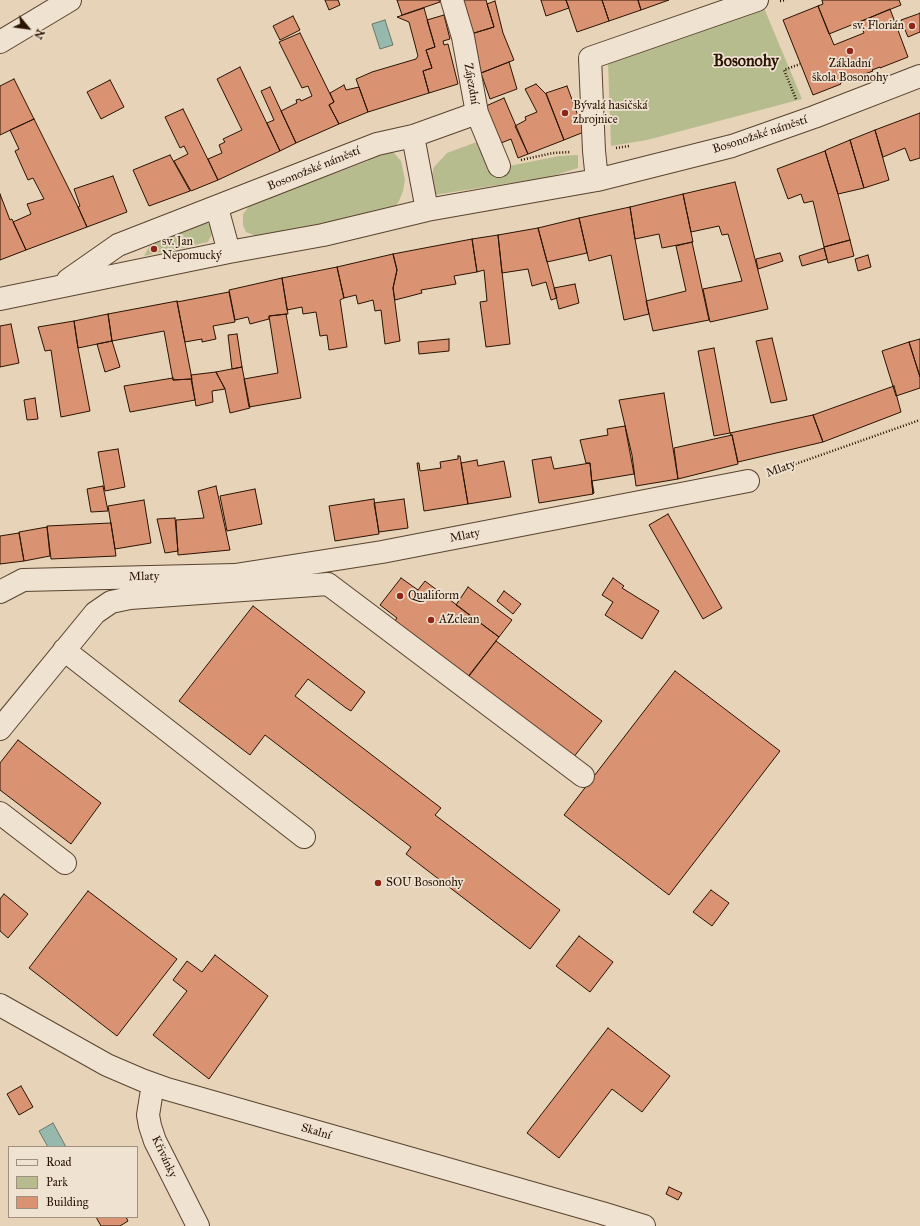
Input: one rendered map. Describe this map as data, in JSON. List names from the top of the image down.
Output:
{
  "streets": {
    "street": [
      "Zájezdní",
      "Bosonožské náměstí",
      "Mlaty",
      "Skalní",
      "Křivánky"
    ]
  },
  "crossings": [
    ["Zájezdní", "Bosonožské náměstí"],
    ["Skalní", "Křivánky"]
  ],
  "districts": ["Bosonohy"],
  "places": [
    "sv. Florián",
    "Základní škola Bosonohy",
    "Bývalá hasičská zbrojnice",
    "sv. Jan Nepomucký",
    "Qualiform",
    "AZclean",
    "SOU Bosonohy"
  ],
  "legend": ["Road", "Park", "Building"],
  "north": "bottom right"
}
